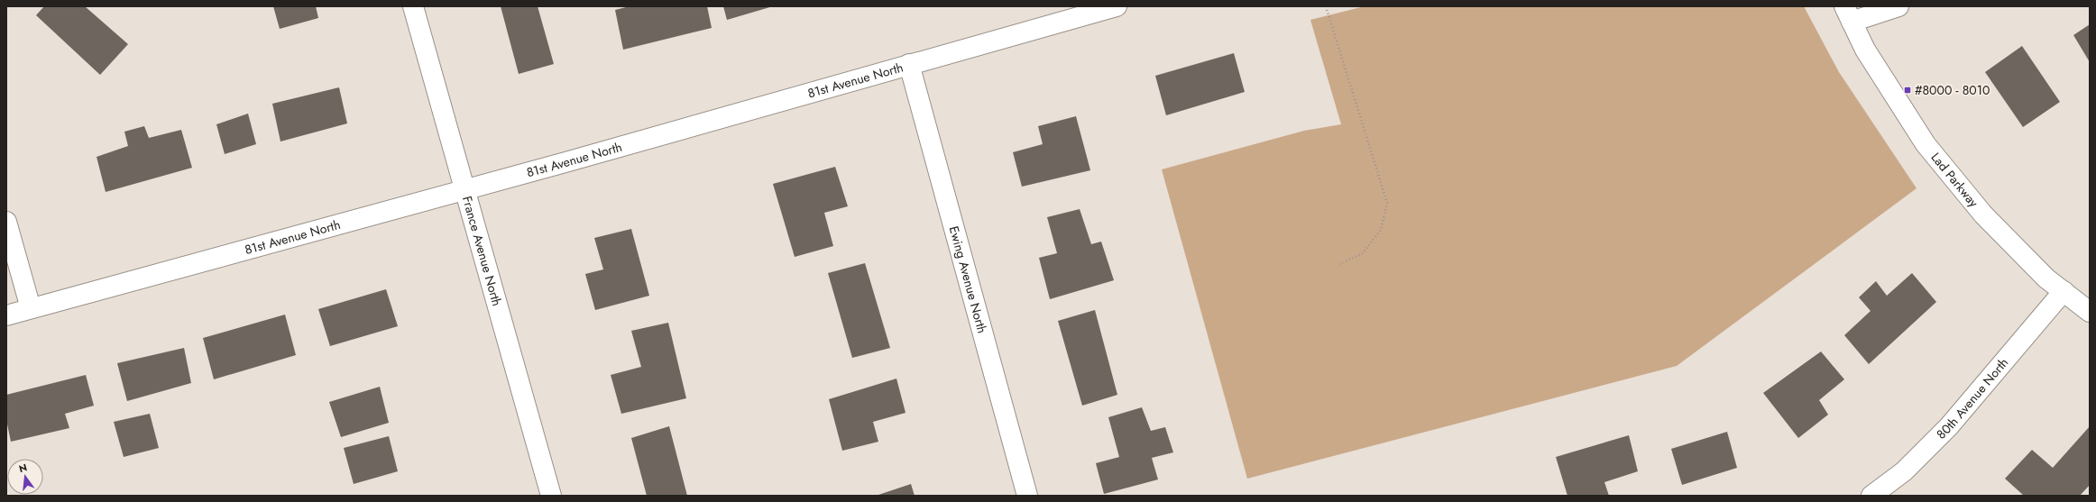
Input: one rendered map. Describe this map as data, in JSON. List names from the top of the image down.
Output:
{
  "streets": {
    "street": [
      "81st Avenue North",
      "Lad Parkway",
      "France Avenue North",
      "Ewing Avenue North",
      "80th Avenue North"
    ]
  },
  "crossings": [
    ["81st Avenue North", "France Avenue North"],
    ["81st Avenue North", "Ewing Avenue North"],
    ["Lad Parkway", "80th Avenue North"]
  ],
  "places": {
    "transit": ["#8000 - 8010"]
  },
  "north": "top"
}
